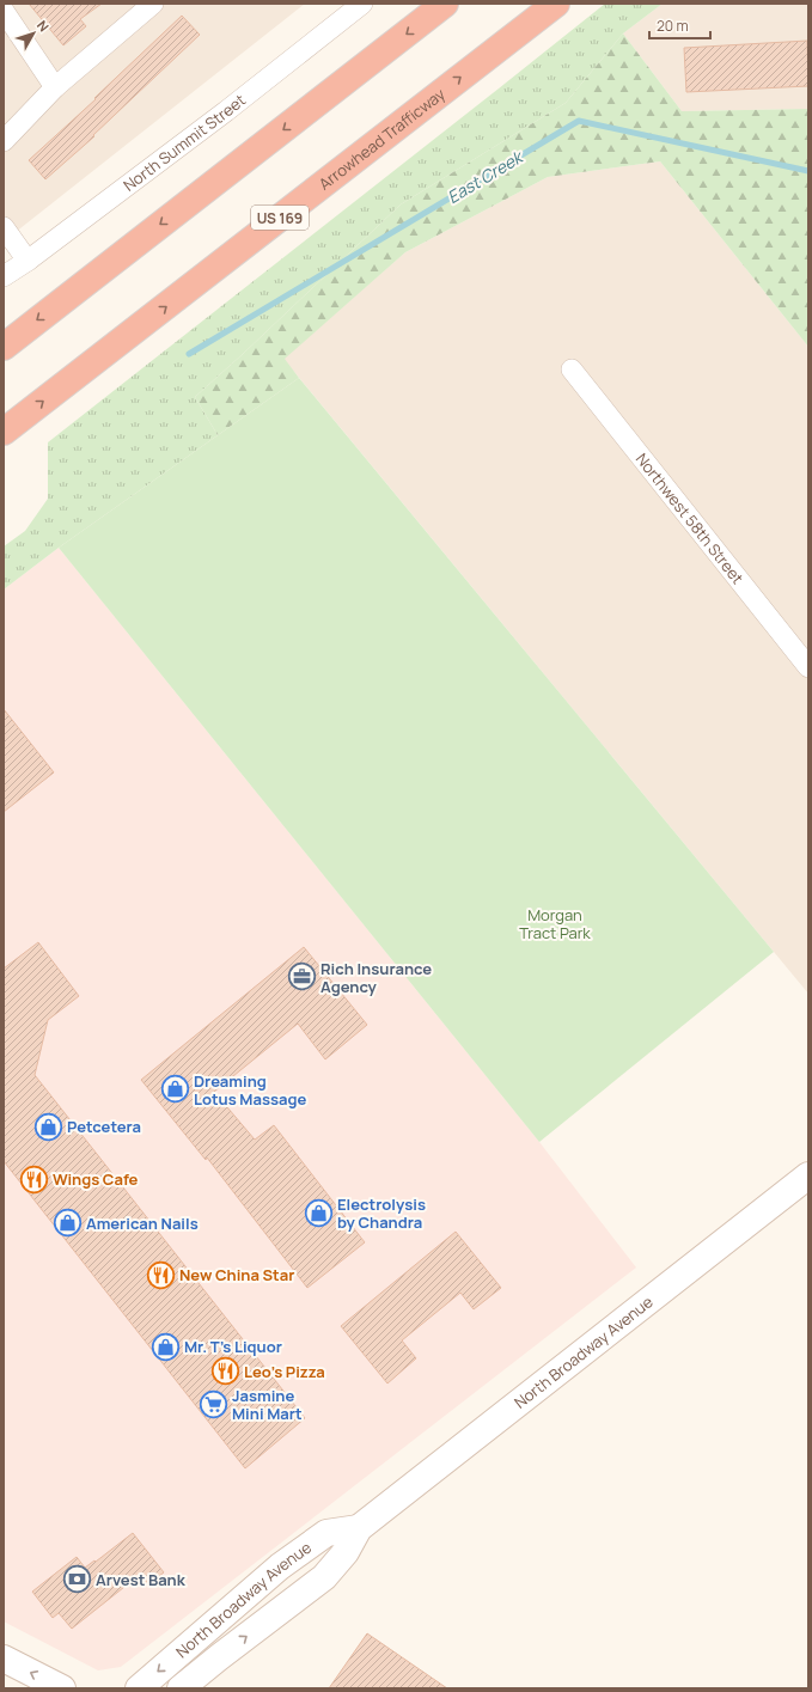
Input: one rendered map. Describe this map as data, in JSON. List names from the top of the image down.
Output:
{
  "streets": {
    "highway": ["Arrowhead Trafficway", "US 169"],
    "street": ["North Summit Street", "Northwest 58th Street", "North Broadway Avenue"]
  },
  "water": ["East Creek"],
  "parks": ["Morgan Tract Park"],
  "places": {
    "office": ["Rich Insurance Agency"],
    "shop": [
      "Dreaming Lotus Massage",
      "Petcetera",
      "Electrolysis by Chandra",
      "American Nails",
      "Mr. T's Liquor"
    ],
    "restaurant": ["Wings Cafe", "New China Star", "Leo's Pizza"],
    "supermarket": ["Jasmine Mini Mart"],
    "bank": ["Arvest Bank"]
  },
  "scale_bar": "20 m",
  "north": "top right"
}
